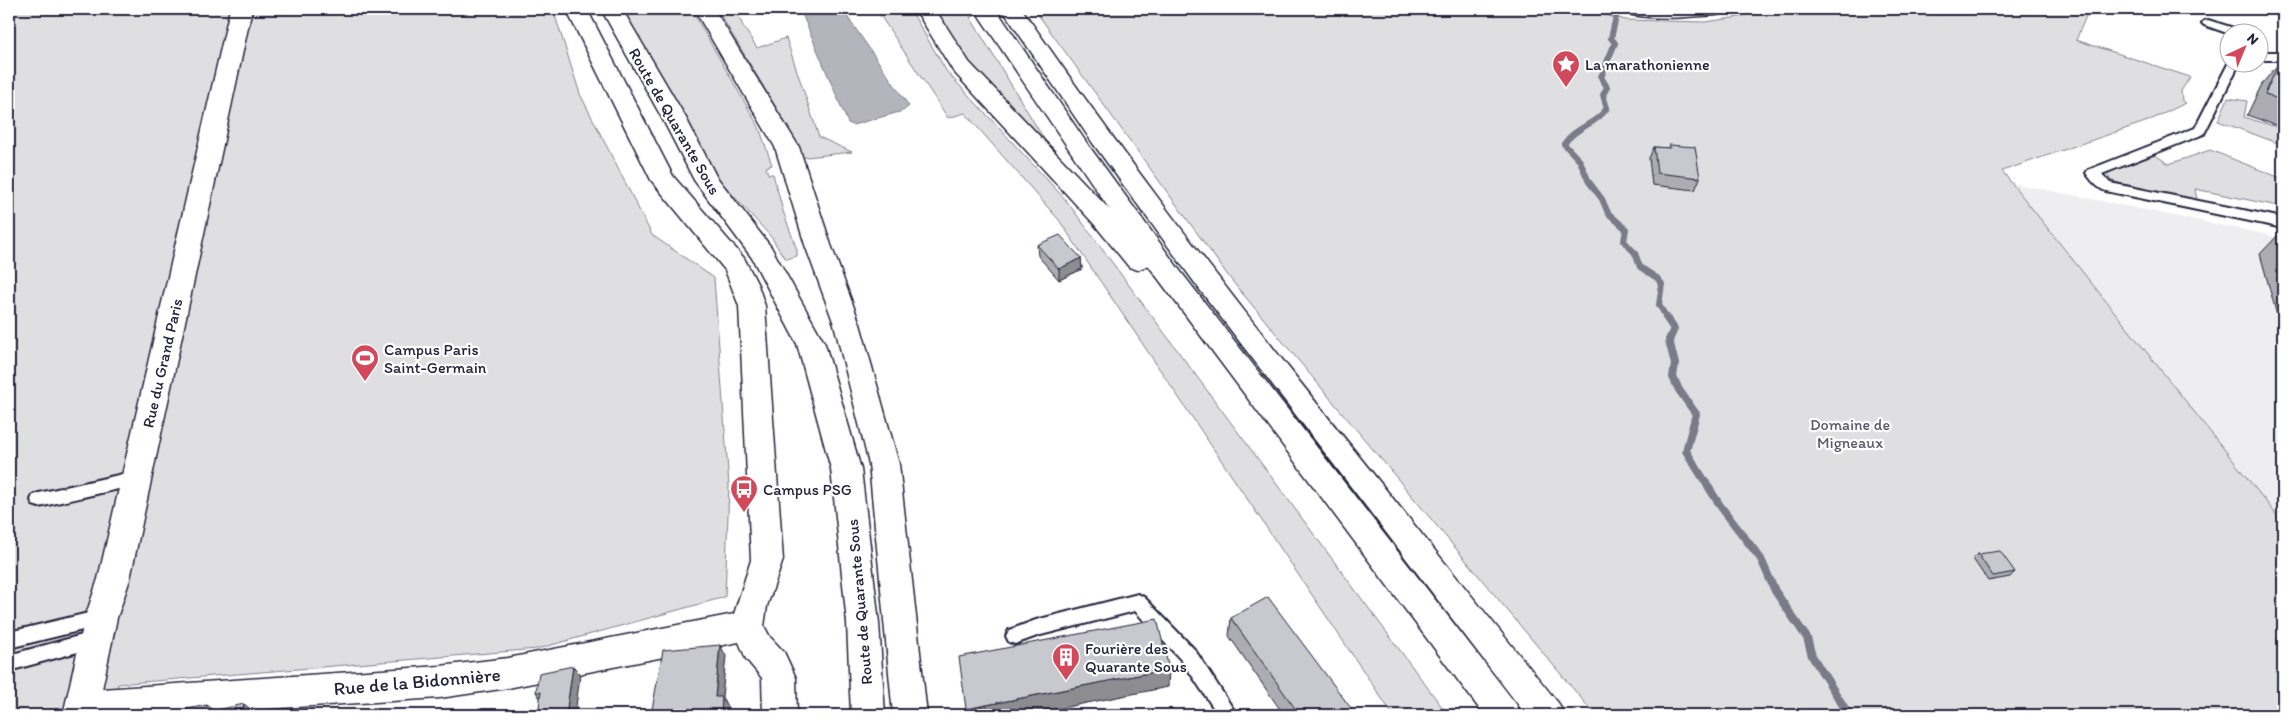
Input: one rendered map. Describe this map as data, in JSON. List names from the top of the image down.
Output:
{
  "streets": {
    "main road": ["Route de Quarante Sous", "Rue du Grand Paris", "Rue de la Bidonnière"]
  },
  "crossings": [
    ["Rue du Grand Paris", "Rue de la Bidonnière"]
  ],
  "parks": ["Domaine de Migneaux"],
  "places": {
    "place": ["La marathonienne"],
    "sports": ["Campus Paris Saint-Germain"],
    "bus stop": ["Campus PSG"],
    "building": ["Fourière des Quarante Sous"]
  },
  "north": "top right"
}
